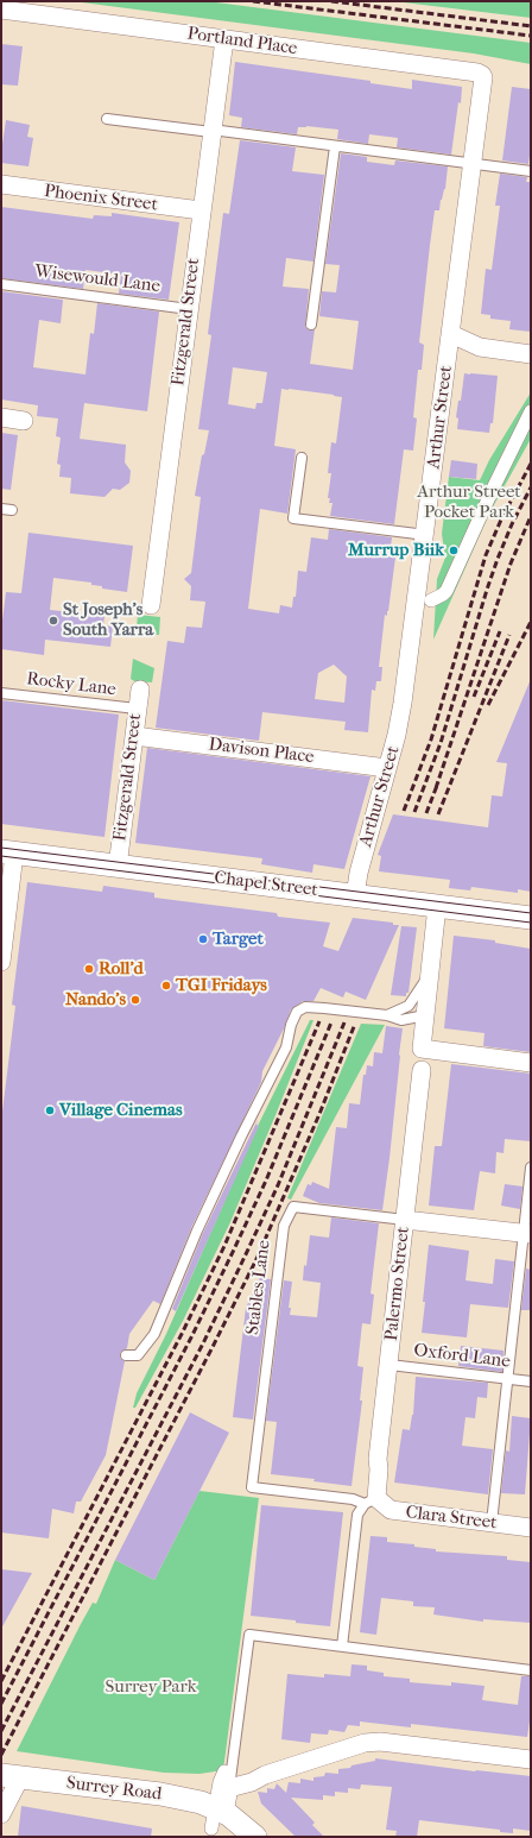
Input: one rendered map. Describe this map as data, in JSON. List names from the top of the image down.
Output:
{
  "streets": {
    "street": [
      "Portland Place",
      "Phoenix Street",
      "Fitzgerald Street",
      "Arthur Street",
      "Davison Place",
      "Chapel Street",
      "Palermo Street",
      "Clara Street",
      "Surrey Road"
    ],
    "lane": [
      "Wisewould Lane",
      "Rocky Lane",
      "Stables Lane",
      "Oxford Lane"
    ]
  },
  "crossings": [
    ["Portland Place", "Fitzgerald Street"],
    ["Portland Place", "Arthur Street"],
    ["Phoenix Street", "Fitzgerald Street"],
    ["Wisewould Lane", "Fitzgerald Street"],
    ["Fitzgerald Street", "Rocky Lane"],
    ["Fitzgerald Street", "Davison Place"],
    ["Fitzgerald Street", "Chapel Street"],
    ["Arthur Street", "Davison Place"],
    ["Arthur Street", "Chapel Street"],
    ["Palermo Street", "Stables Lane"],
    ["Palermo Street", "Oxford Lane"],
    ["Palermo Street", "Clara Street"],
    ["Stables Lane", "Clara Street"]
  ],
  "parks": ["Arthur Street Pocket Park", "Surrey Park"],
  "places": [
    "Murrup Biik",
    "St Joseph's South Yarra",
    "Target",
    "Roll'd",
    "TGI Fridays",
    "Nando's",
    "Village Cinemas"
  ]
}
